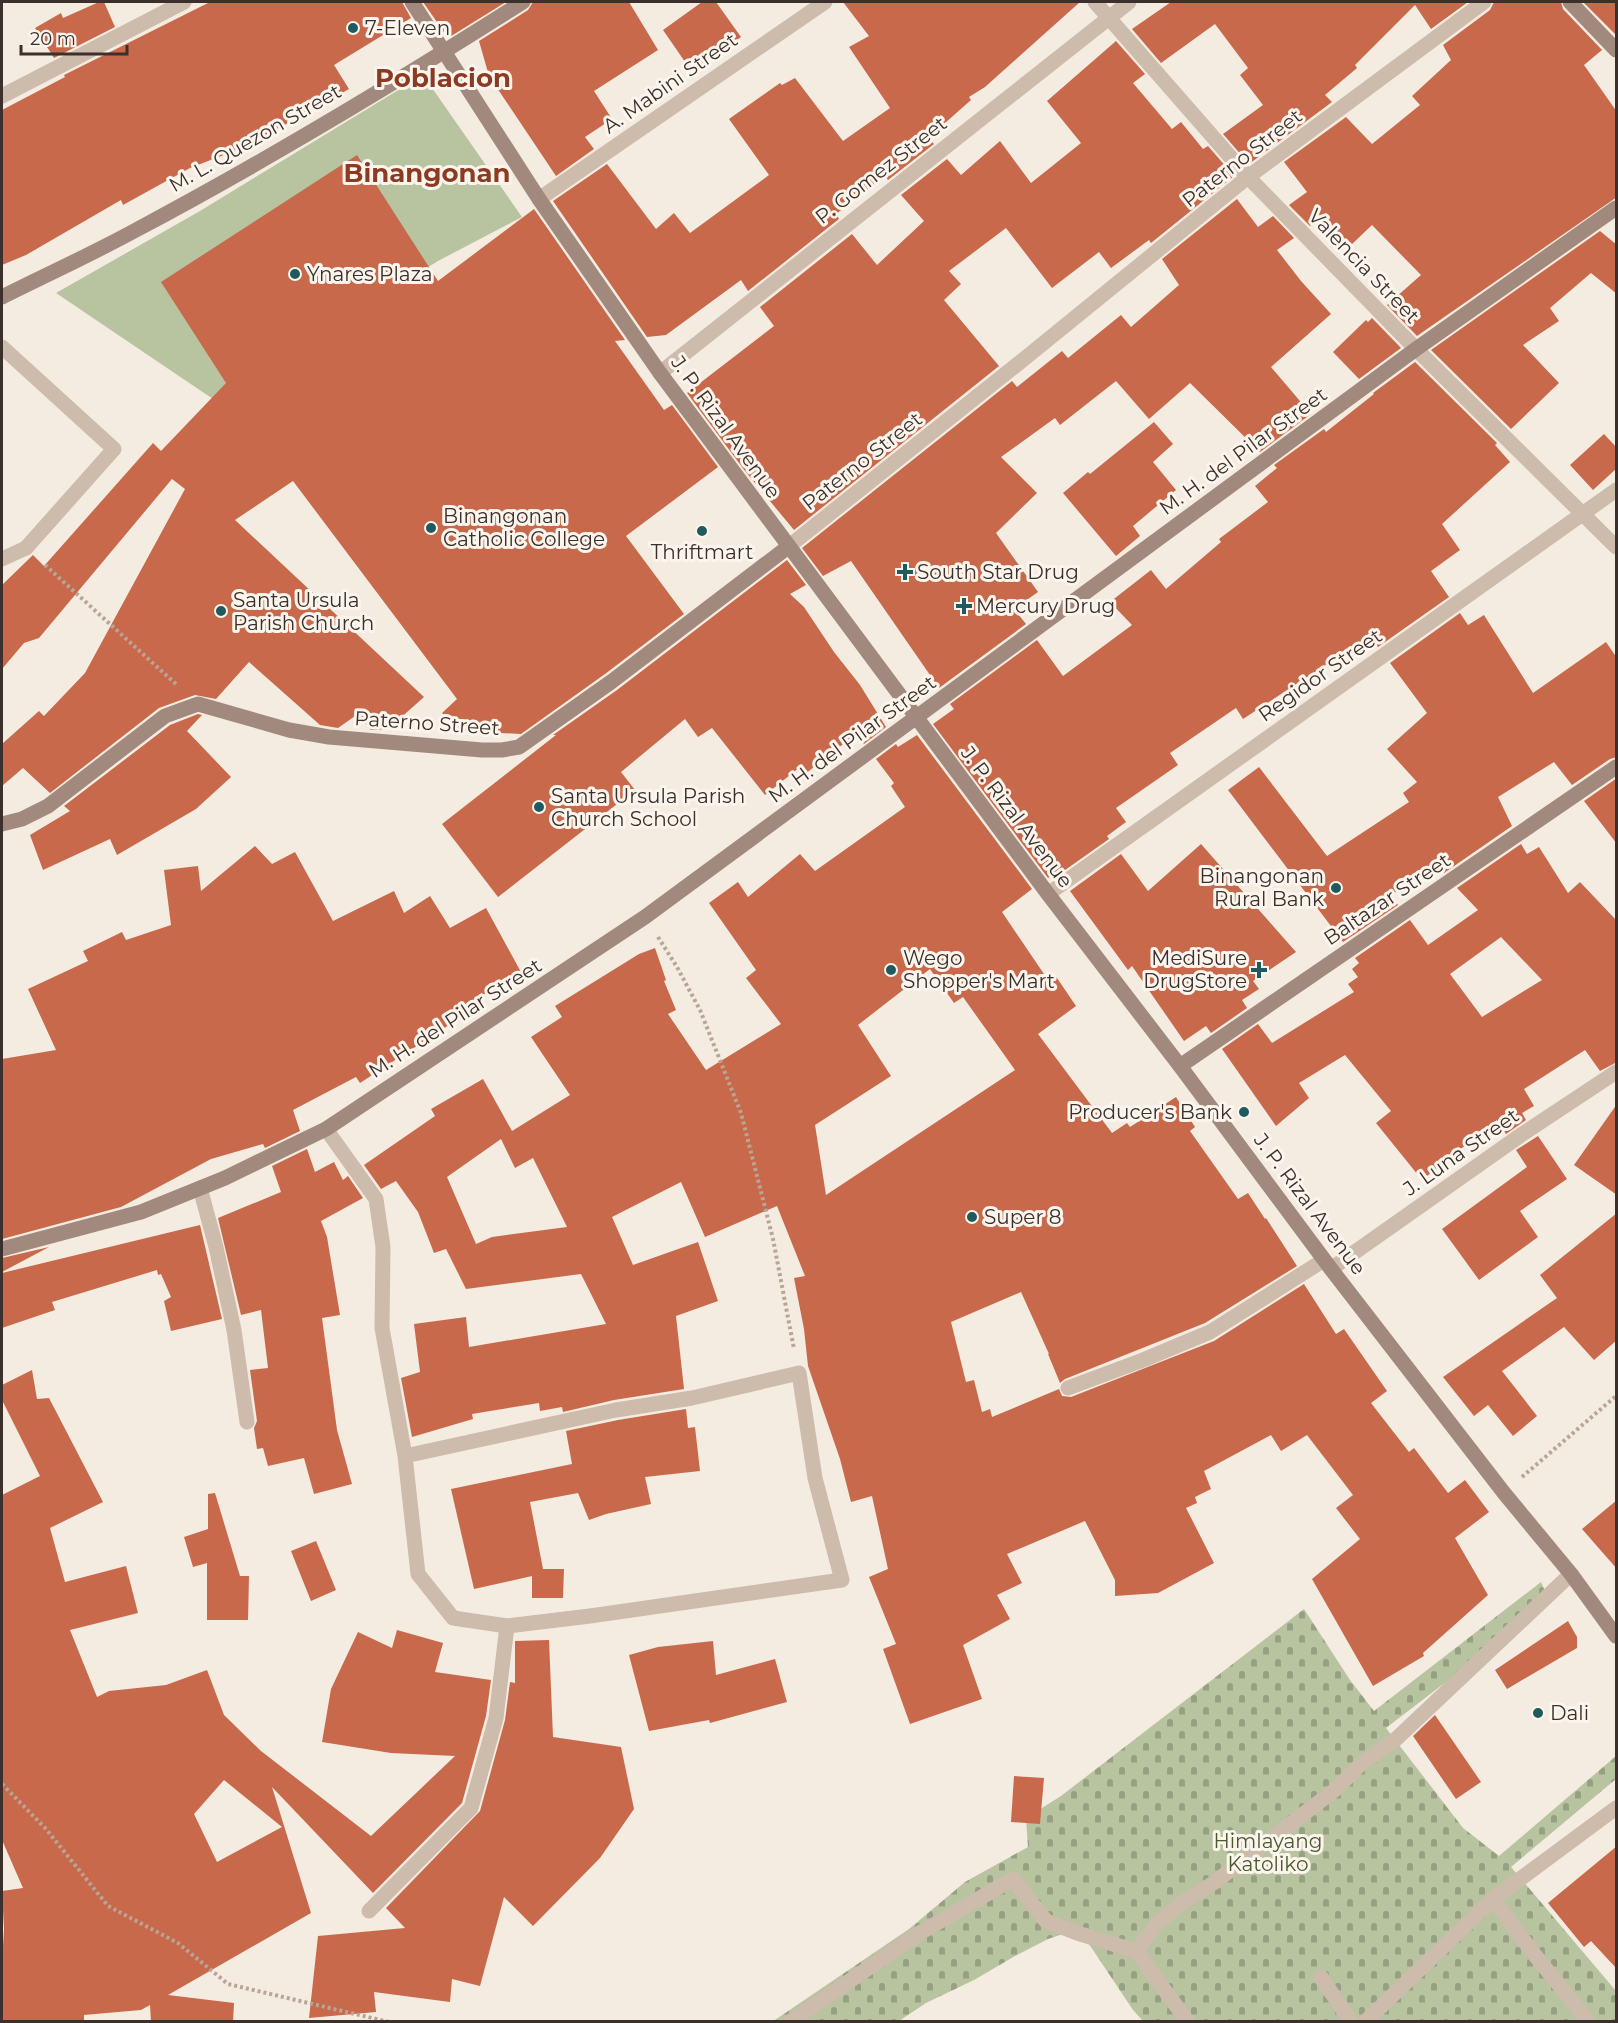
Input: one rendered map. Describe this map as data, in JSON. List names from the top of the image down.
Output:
{
  "streets": {
    "street": [
      "A. Mabini Street",
      "M. L. Quezon Street",
      "Paterno Street",
      "P. Gomez Street",
      "Valencia Street",
      "J. P. Rizal Avenue",
      "M. H. del Pilar Street",
      "Regidor Street",
      "Baltazar Street",
      "J. Luna Street"
    ]
  },
  "crossings": [
    ["A. Mabini Street", "J. P. Rizal Avenue"],
    ["M. L. Quezon Street", "J. P. Rizal Avenue"],
    ["Paterno Street", "Valencia Street"],
    ["Paterno Street", "J. P. Rizal Avenue"],
    ["P. Gomez Street", "Valencia Street"],
    ["P. Gomez Street", "J. P. Rizal Avenue"],
    ["Valencia Street", "M. H. del Pilar Street"],
    ["Valencia Street", "Regidor Street"],
    ["J. P. Rizal Avenue", "M. H. del Pilar Street"],
    ["J. P. Rizal Avenue", "Regidor Street"],
    ["J. P. Rizal Avenue", "Baltazar Street"],
    ["J. P. Rizal Avenue", "J. Luna Street"]
  ],
  "districts": ["Poblacion", "Binangonan"],
  "parks": ["Himlayang Katoliko"],
  "places": {
    "other": [
      "7-Eleven",
      "Ynares Plaza",
      "Binangonan Catholic College",
      "Thriftmart",
      "Santa Ursula Parish Church",
      "Santa Ursula Parish Church School",
      "Binangonan Rural Bank",
      "Wego Shopper's Mart",
      "Producer's Bank",
      "Super 8",
      "Dali"
    ],
    "health": ["South Star Drug", "Mercury Drug", "MediSure DrugStore"]
  },
  "scale_bar": "20 m"
}
